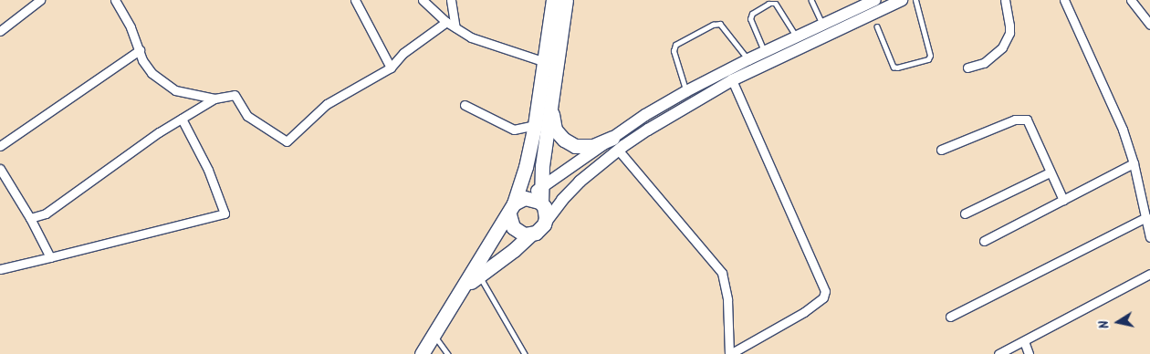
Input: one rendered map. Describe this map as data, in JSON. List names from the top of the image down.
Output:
{
  "north": "left"
}
